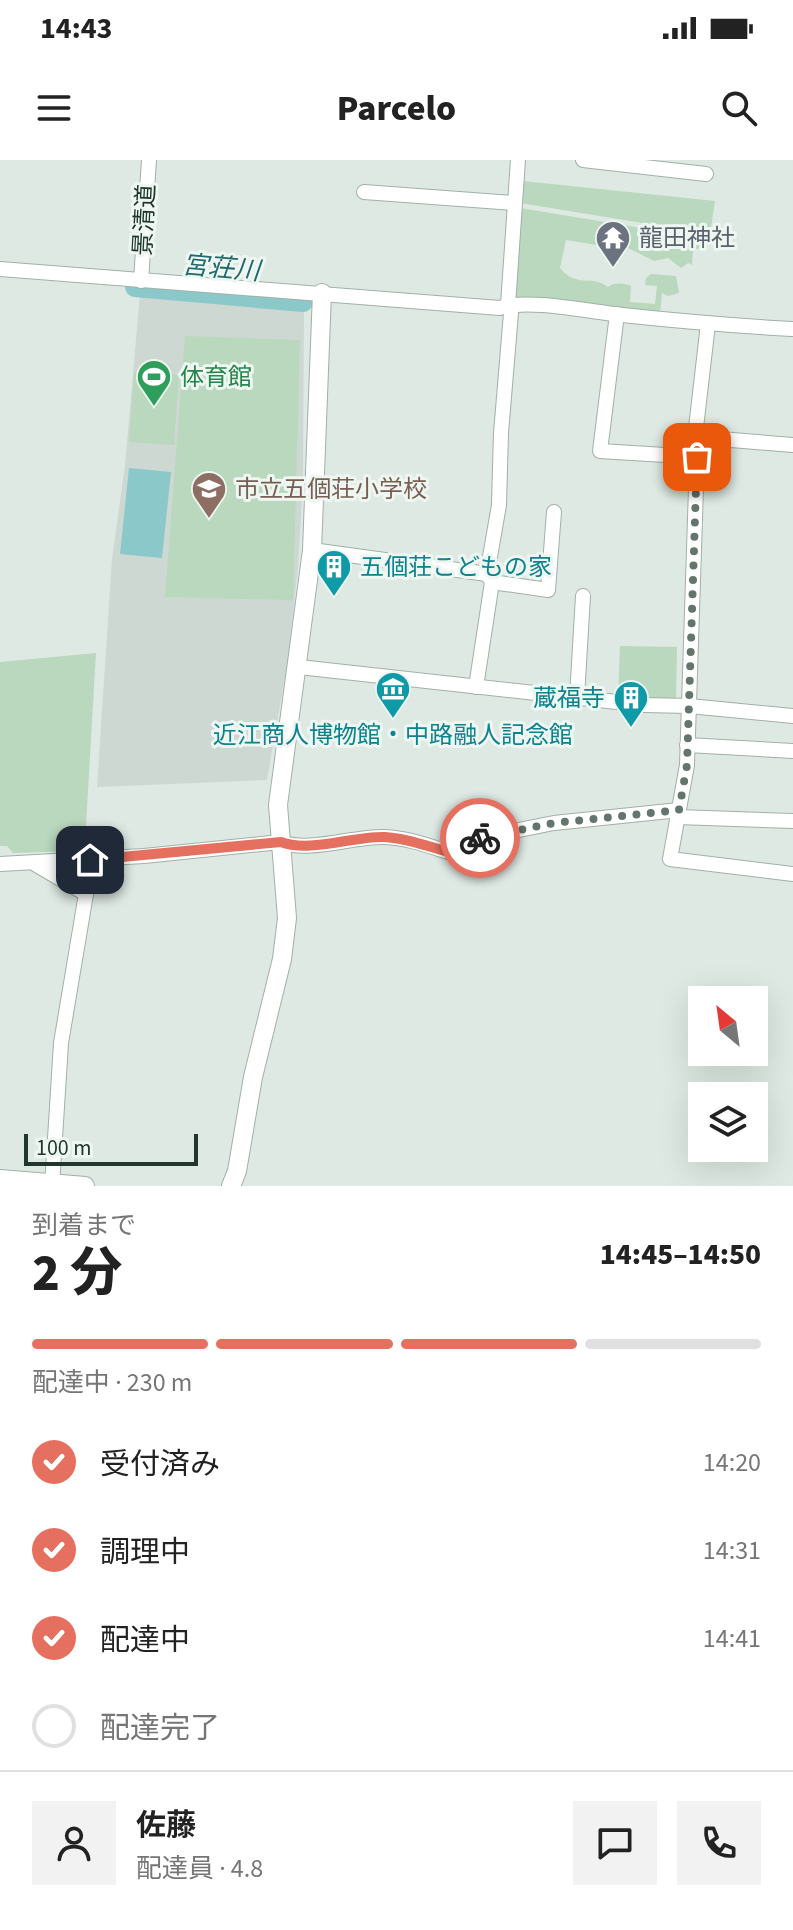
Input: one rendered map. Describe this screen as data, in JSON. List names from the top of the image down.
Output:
{
  "streets": {
    "street": ["景清道"]
  },
  "water": ["宮荘川"],
  "places": {
    "temple": ["龍田神社"],
    "sports": ["体育館"],
    "school or university": ["市立五個荘小学校"],
    "building": ["五個荘こどもの家", "蔵福寺"],
    "museum": ["近江商人博物館・中路融人記念館"]
  },
  "scale_bar": "100 m",
  "north": "top left",
  "page": {
    "status": "14:43",
    "header": "Parcelo",
    "scale": "100 m",
    "heading": ["2 分", "到着まで", "14:45–14:50"],
    "panel": ["佐藤", "配達員 · 4.8"],
    "bar": "配達中 · 230 m",
    "list": [
      ["受付済み", "14:20"],
      ["調理中", "14:31"],
      ["配達中", "14:41"],
      "配達完了"
    ]
  }
}
